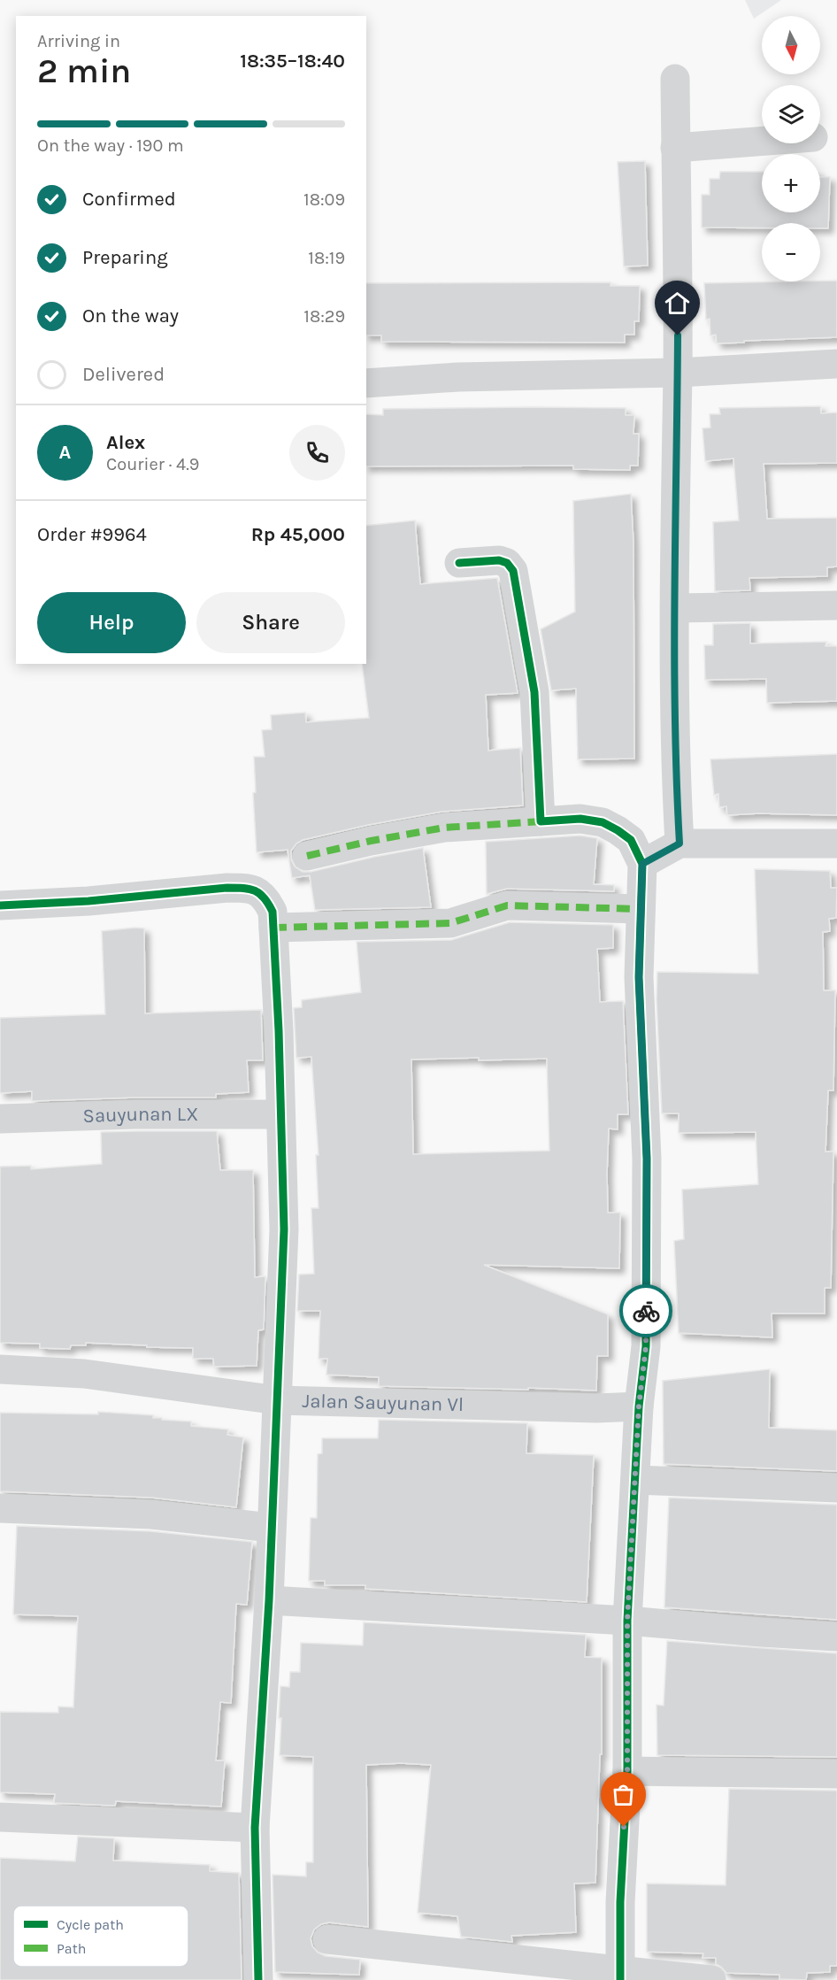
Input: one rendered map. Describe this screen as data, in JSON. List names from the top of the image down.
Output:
{
  "streets": {
    "street": ["Sauyunan LX", "Jalan Sauyunan Vl"]
  },
  "legend": ["Cycle path", "Path"],
  "north": "bottom",
  "page": {
    "map_buttons": ["+", "−"],
    "heading": ["2 min", "Arriving in", "18:35–18:40"],
    "panel": [
      "Alex",
      "Courier · 4.9",
      "Order #9964",
      "Rp 45,000"
    ],
    "bar": "On the way · 190 m",
    "list": [
      ["Confirmed", "18:09"],
      ["Preparing", "18:19"],
      ["On the way", "18:29"],
      "Delivered"
    ],
    "round": "A",
    "buttons": ["Help", "Share"]
  }
}
